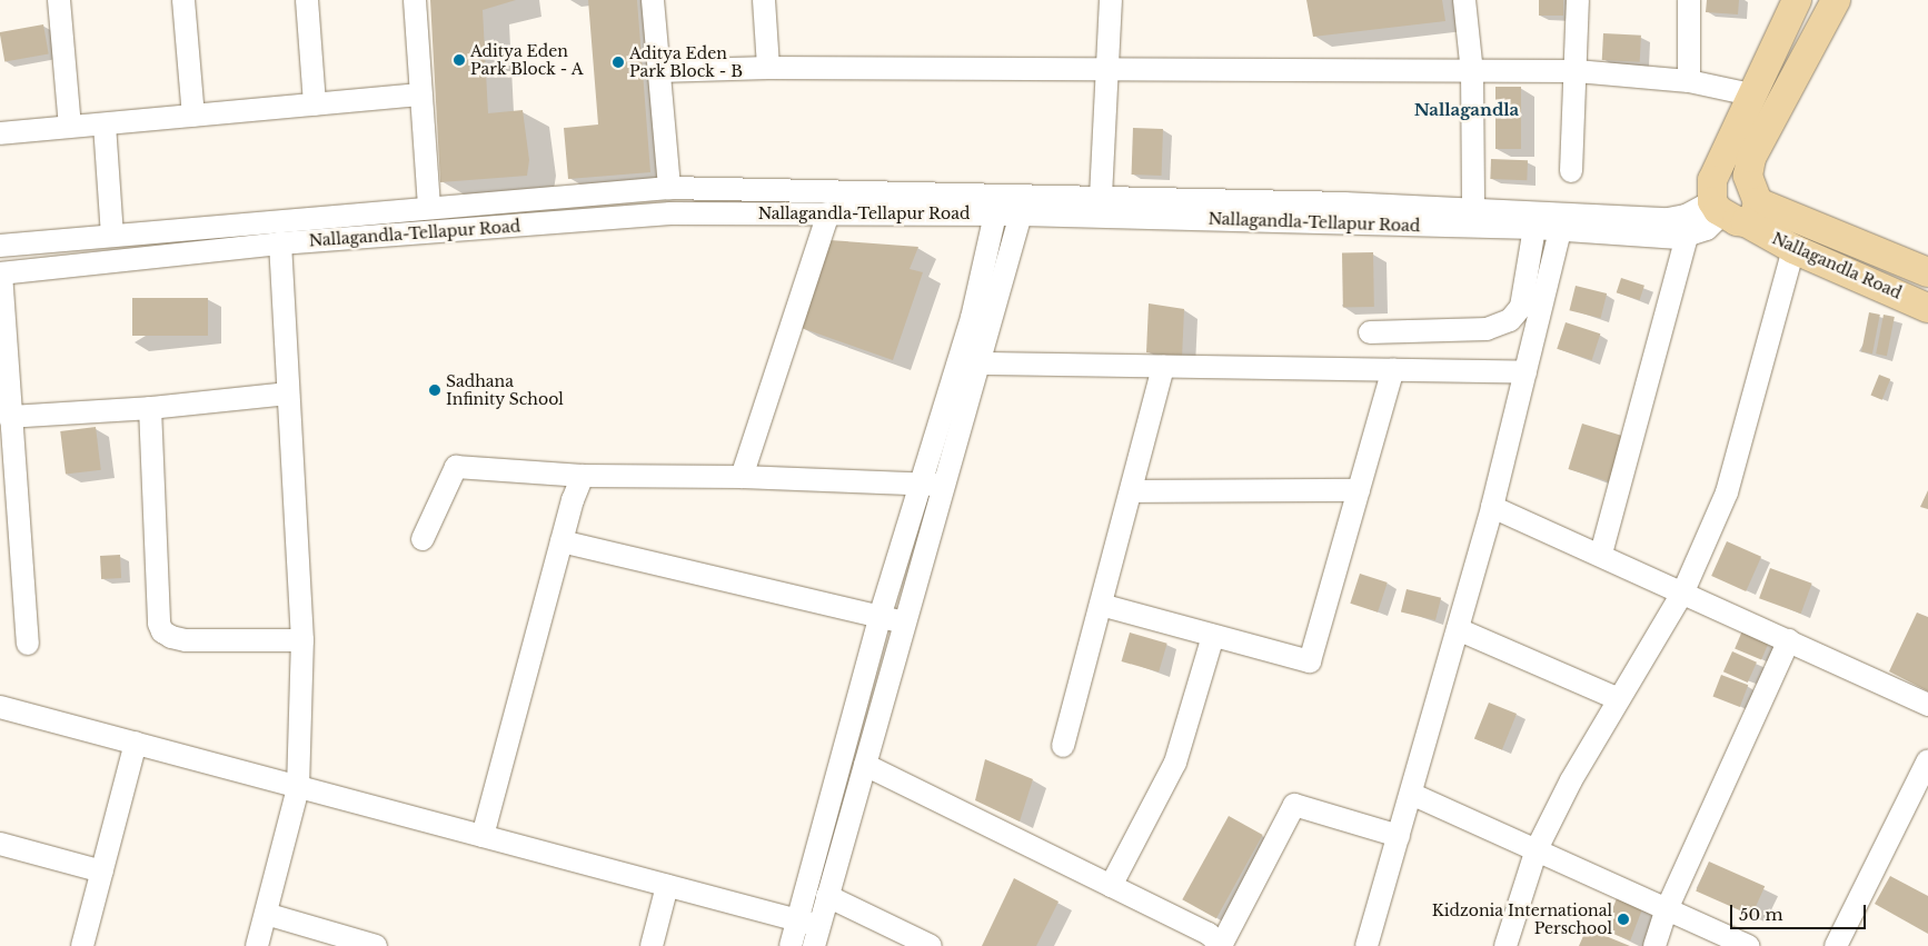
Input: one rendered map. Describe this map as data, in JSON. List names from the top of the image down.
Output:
{
  "streets": {
    "main road": ["Nallagandla Road"],
    "street": ["Nallagandla-Tellapur Road"]
  },
  "crossings": [
    ["Nallagandla-Tellapur Road", "Nallagandla Road"]
  ],
  "districts": ["Nallagandla"],
  "places": [
    "Aditya Eden Park Block - A",
    "Aditya Eden Park Block - B",
    "Sadhana Infinity School",
    "Kidzonia International Perschool"
  ],
  "scale_bar": "50 m"
}
